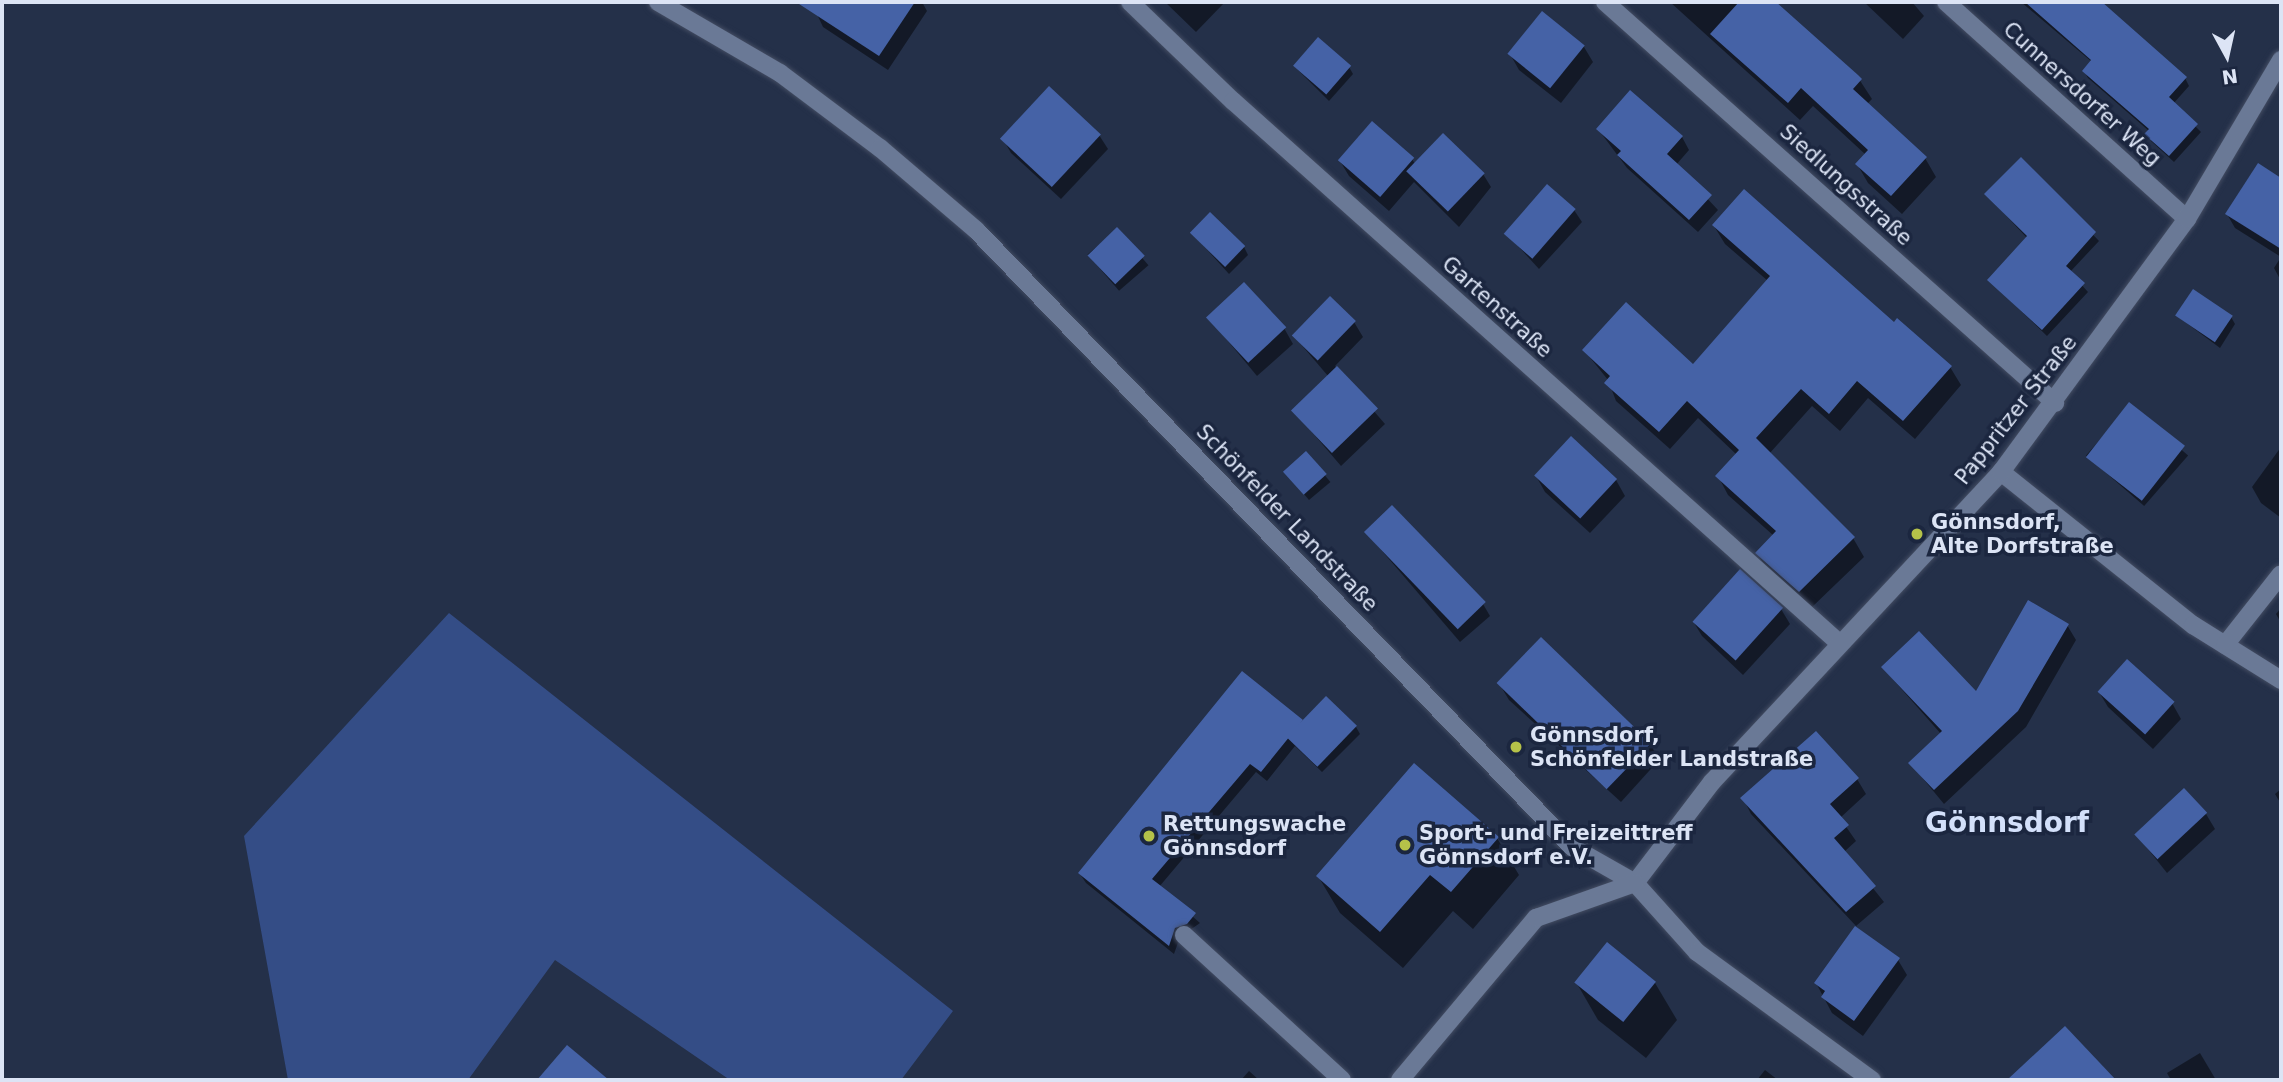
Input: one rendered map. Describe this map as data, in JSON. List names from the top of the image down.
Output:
{
  "streets": {
    "street": [
      "Cunnersdorfer Weg",
      "Siedlungsstraße",
      "Gartenstraße",
      "Pappritzer Straße",
      "Schönfelder Landstraße"
    ]
  },
  "crossings": [
    ["Cunnersdorfer Weg", "Pappritzer Straße"],
    ["Siedlungsstraße", "Pappritzer Straße"],
    ["Gartenstraße", "Pappritzer Straße"],
    ["Pappritzer Straße", "Schönfelder Landstraße"]
  ],
  "districts": ["Gönnsdorf"],
  "places": [
    "Gönnsdorf, Alte Dorfstraße",
    "Gönnsdorf, Schönfelder Landstraße",
    "Rettungswache Gönnsdorf",
    "Sport- und Freizeittreff Gönnsdorf e.V."
  ],
  "north": "bottom"
}
